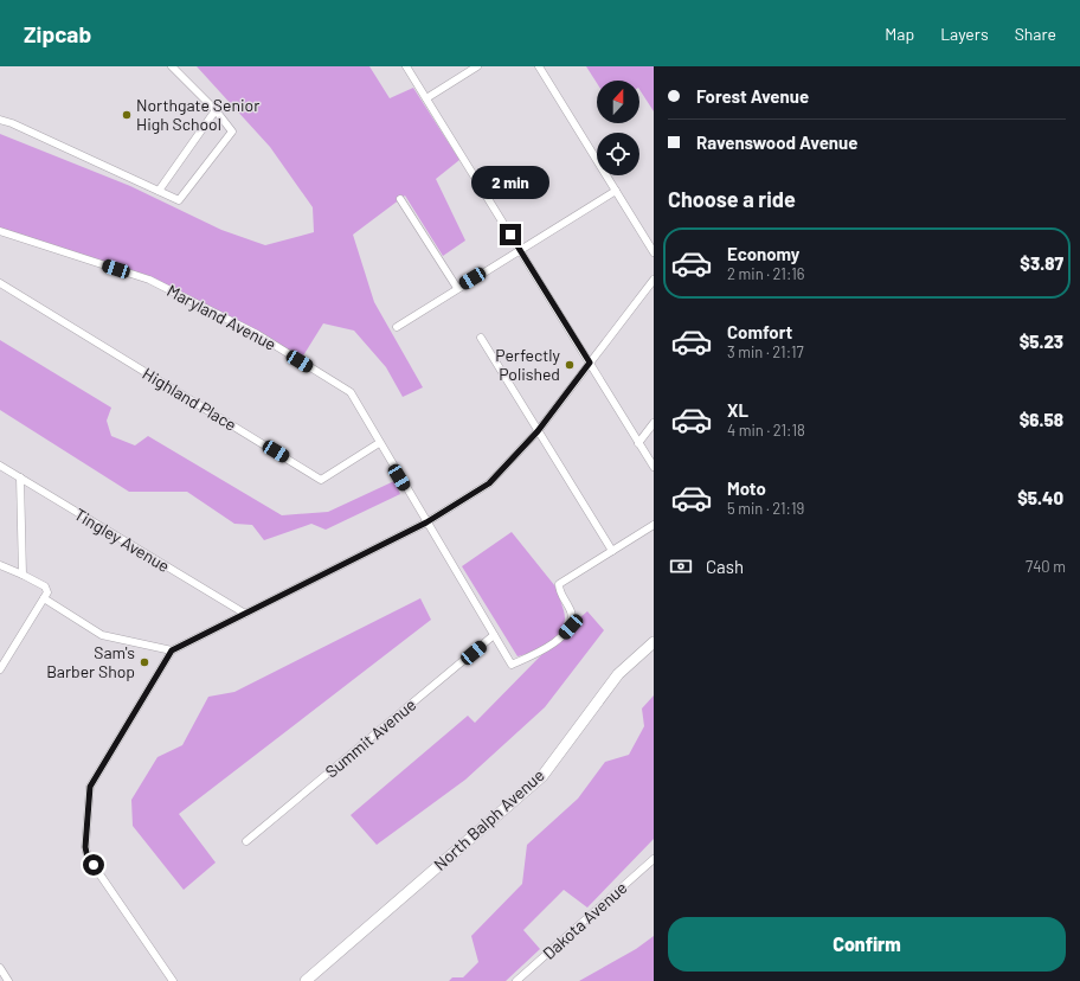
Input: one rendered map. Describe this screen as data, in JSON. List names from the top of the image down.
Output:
{
  "streets": {
    "street": [
      "Maryland Avenue",
      "Highland Place",
      "Tingley Avenue",
      "Summit Avenue",
      "North Balph Avenue",
      "Dakota Avenue"
    ]
  },
  "crossings": [
    ["Maryland Avenue", "Highland Place"],
    ["Maryland Avenue", "Summit Avenue"]
  ],
  "places": ["Northgate Senior High School", "Perfectly Polished", "Sam's Barber Shop"],
  "north": "top",
  "page": {
    "header": "Zipcab",
    "nav": ["Map", "Layers", "Share"],
    "banner": ["Forest Avenue", "Ravenswood Avenue"],
    "bubble": "2 min",
    "heading": "Choose a ride",
    "list": [
      {
        "name": "Economy",
        "note": "2 min · 21:16",
        "value": "$3.87"
      },
      {
        "name": "Comfort",
        "note": "3 min · 21:17",
        "value": "$5.23"
      },
      {
        "name": "XL",
        "note": "4 min · 21:18",
        "value": "$6.58"
      },
      {
        "name": "Moto",
        "note": "5 min · 21:19",
        "value": "$5.40"
      }
    ],
    "pay": ["Cash", "740 m"],
    "buttons": "Confirm"
  }
}
